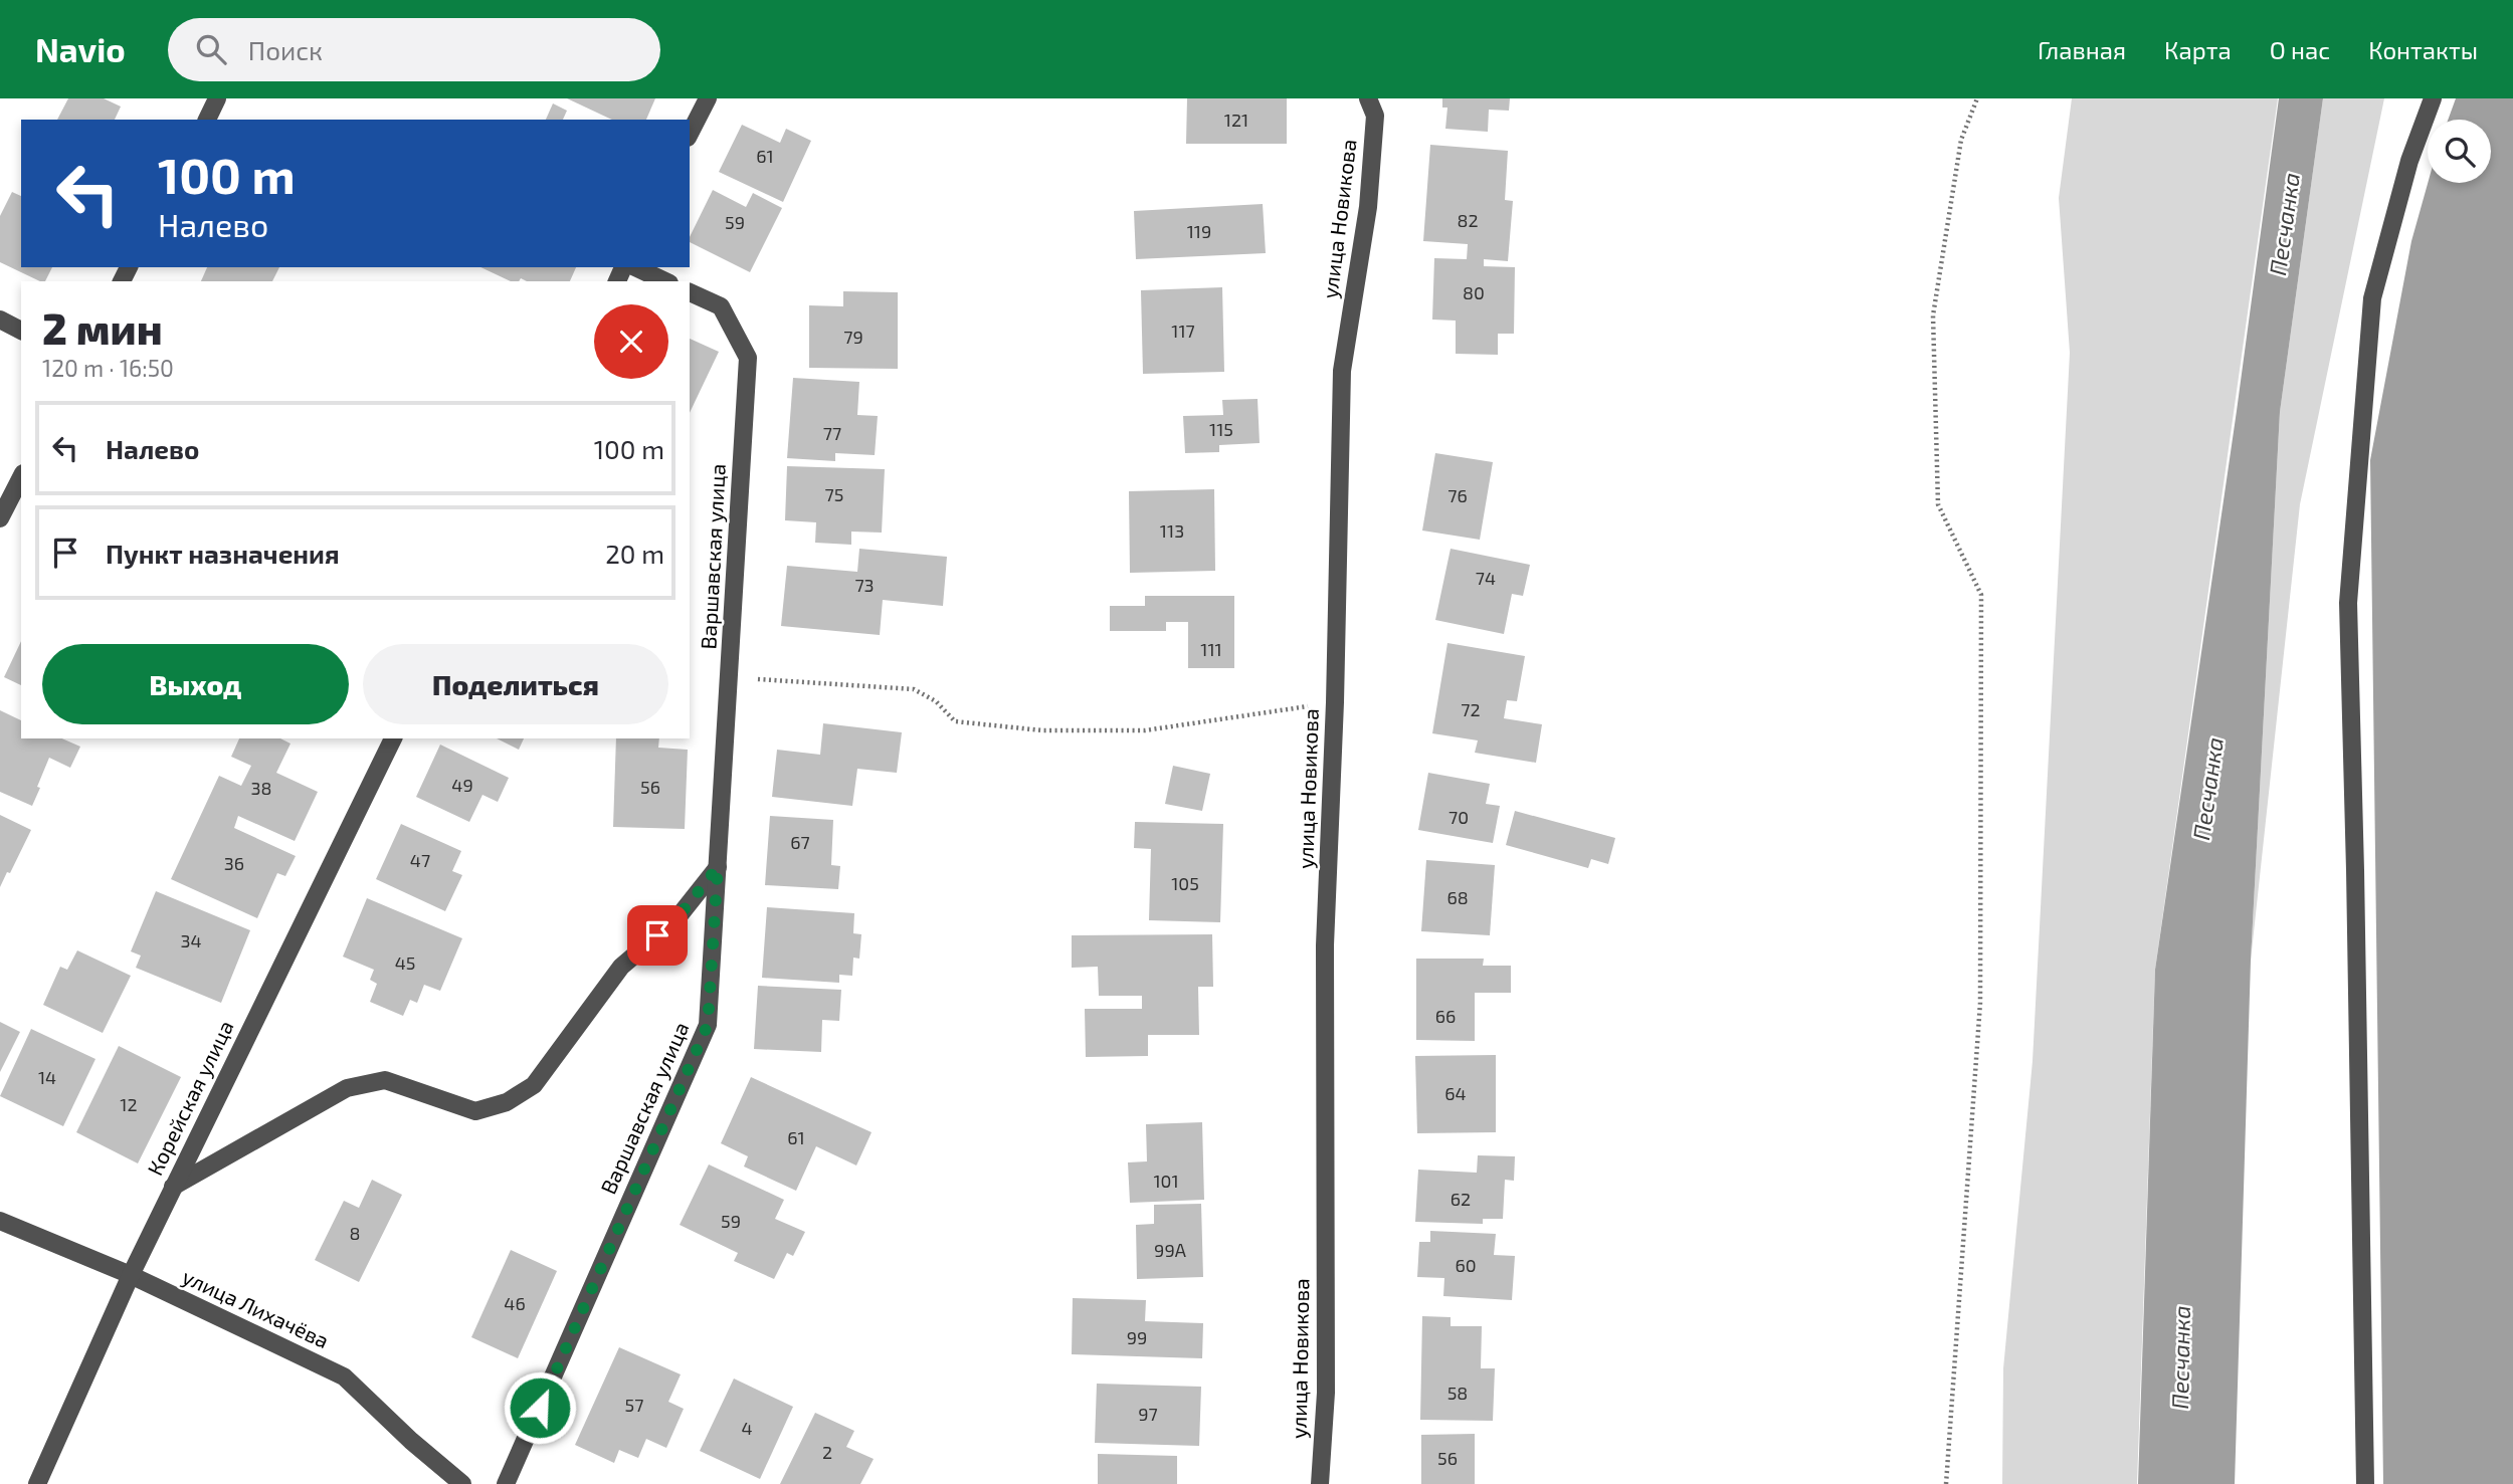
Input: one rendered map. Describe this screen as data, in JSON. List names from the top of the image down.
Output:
{
  "streets": {
    "street": [
      "улица Новикова",
      "Варшавская улица",
      "Корейская улица",
      "улица Лихачёва"
    ]
  },
  "crossings": [
    ["Корейская улица", "улица Лихачёва"]
  ],
  "water": ["Песчанка"],
  "house_numbers": [
    "121",
    "61",
    "82",
    "59",
    "119",
    "80",
    "117",
    "79",
    "115",
    "77",
    "75",
    "76",
    "113",
    "74",
    "73",
    "111",
    "72",
    "49",
    "56",
    "38",
    "70",
    "67",
    "47",
    "36",
    "105",
    "68",
    "34",
    "45",
    "66",
    "14",
    "64",
    "12",
    "61",
    "101",
    "62",
    "59",
    "8",
    "99А",
    "60",
    "46",
    "99",
    "58",
    "57",
    "97",
    "4",
    "2",
    "56"
  ],
  "page": {
    "header": "Navio",
    "search": "Поиск",
    "nav": [
      "Главная",
      "Карта",
      "О нас",
      "Контакты"
    ],
    "turn": ["100 m", "Налево"],
    "heading": ["2 мин", "120 m · 16:50"],
    "list": [
      {
        "name": "Налево",
        "value": "100 m"
      },
      {
        "name": "Пункт назначения",
        "value": "20 m"
      }
    ],
    "buttons": ["Выход", "Поделиться"]
  }
}
